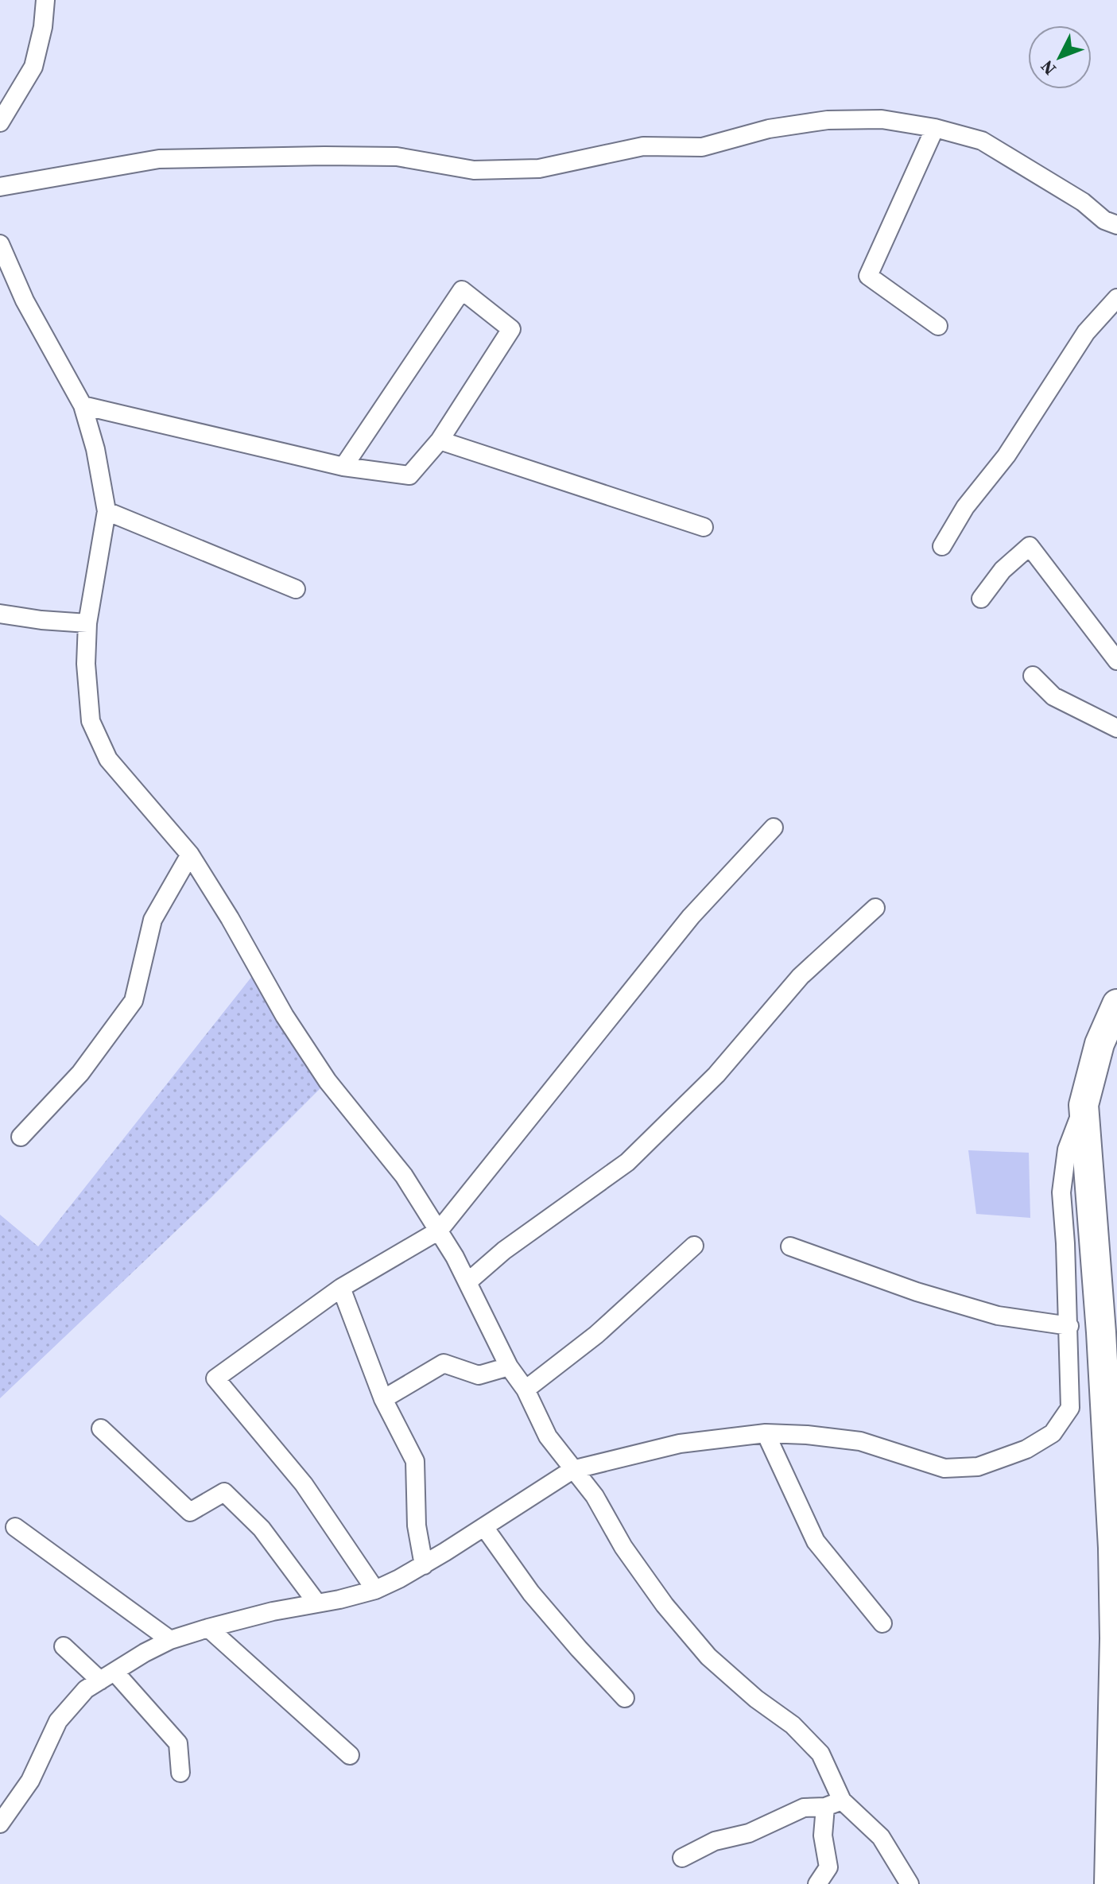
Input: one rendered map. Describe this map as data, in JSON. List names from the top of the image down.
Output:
{
  "north": "bottom left"
}
